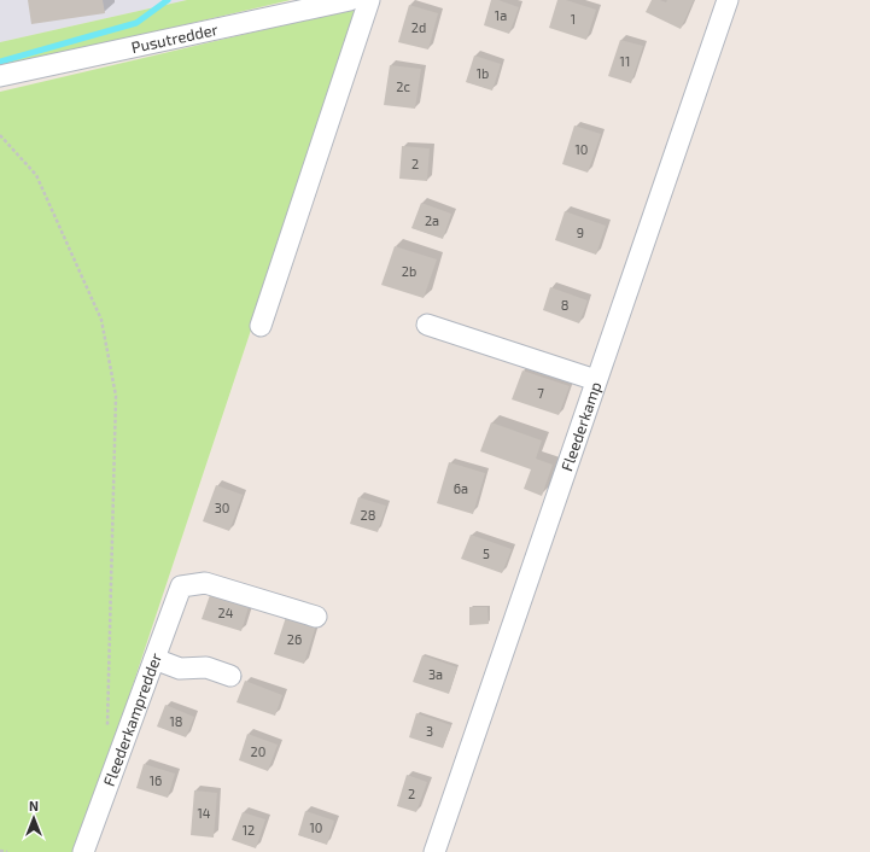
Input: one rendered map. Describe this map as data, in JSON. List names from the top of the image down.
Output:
{
  "streets": {
    "street": ["Pusutredder", "Fleederkamp", "Fleederkampredder"]
  },
  "house_numbers": [
    "1a",
    "1",
    "2d",
    "11",
    "1b",
    "2c",
    "10",
    "2",
    "2a",
    "9",
    "2b",
    "8",
    "7",
    "6a",
    "30",
    "28",
    "5",
    "24",
    "26",
    "3a",
    "18",
    "3",
    "20",
    "16",
    "2",
    "14",
    "10",
    "12"
  ],
  "north": "top"
}
